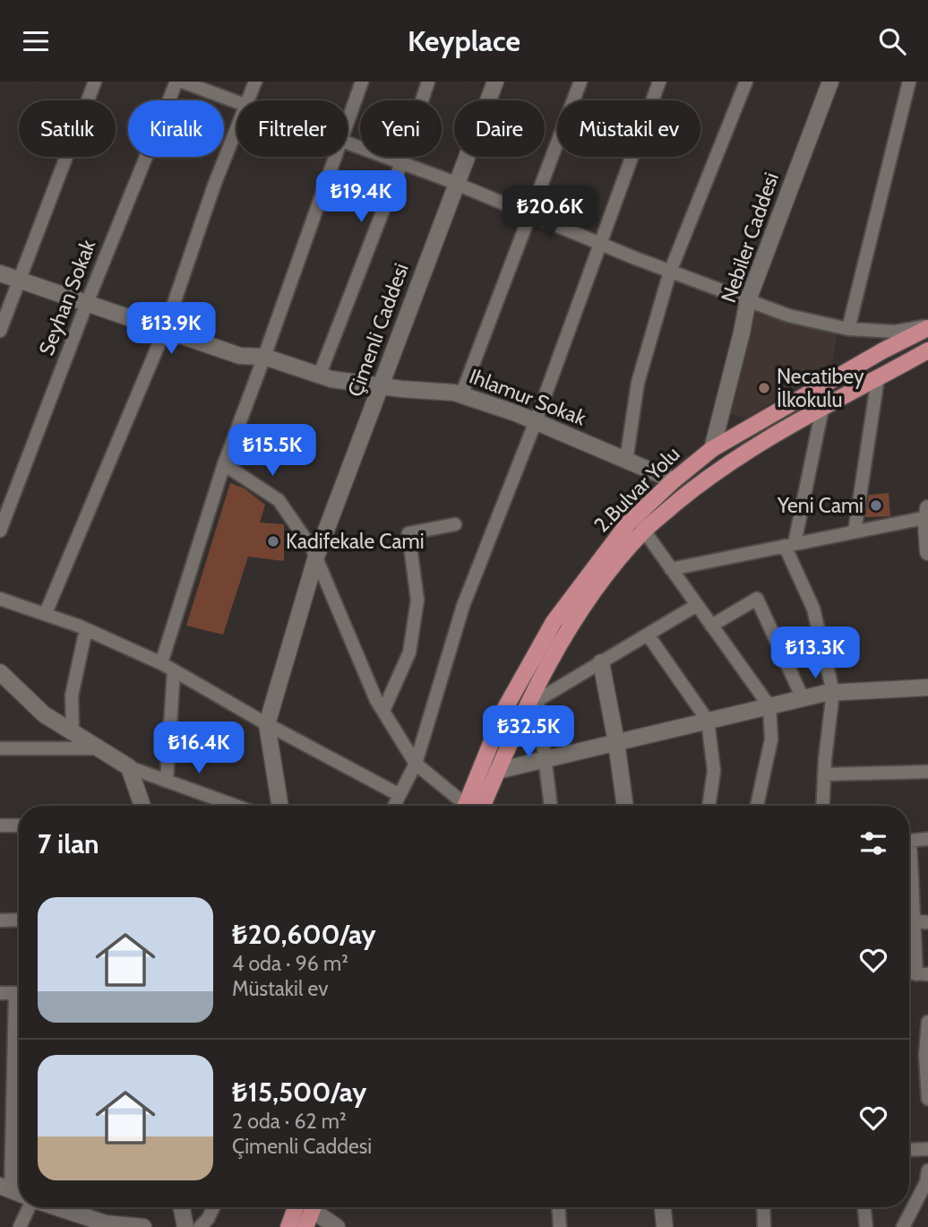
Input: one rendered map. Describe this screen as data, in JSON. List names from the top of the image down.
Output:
{
  "streets": {
    "main road": ["2.Bulvar Yolu"],
    "street": [
      "Nebiler Caddesi",
      "Seyhan Sokak",
      "Çimenli Caddesi",
      "Ihlamur Sokak"
    ]
  },
  "crossings": [
    ["Nebiler Caddesi", "2.Bulvar Yolu"],
    ["Seyhan Sokak", "Ihlamur Sokak"],
    ["Çimenli Caddesi", "Ihlamur Sokak"],
    ["Ihlamur Sokak", "2.Bulvar Yolu"]
  ],
  "places": ["Necatibey İlkokulu", "Yeni Cami", "Kadifekale Cami"],
  "page": {
    "header": "Keyplace",
    "chip": [
      "Satılık",
      "Kiralık",
      "Filtreler",
      "Yeni",
      "Daire",
      "Müstakil ev"
    ],
    "price": [
      "₺19.4K",
      "₺20.6K",
      "₺13.9K",
      "₺15.5K",
      "₺13.3K",
      "₺32.5K",
      "₺16.4K"
    ],
    "heading": "7 ilan",
    "list": [
      {
        "name": "₺20,600/ay",
        "note": "4 oda · 96 m² · Müstakil ev"
      },
      {
        "name": "₺15,500/ay",
        "note": "2 oda · 62 m² · Çimenli Caddesi"
      }
    ]
  }
}
